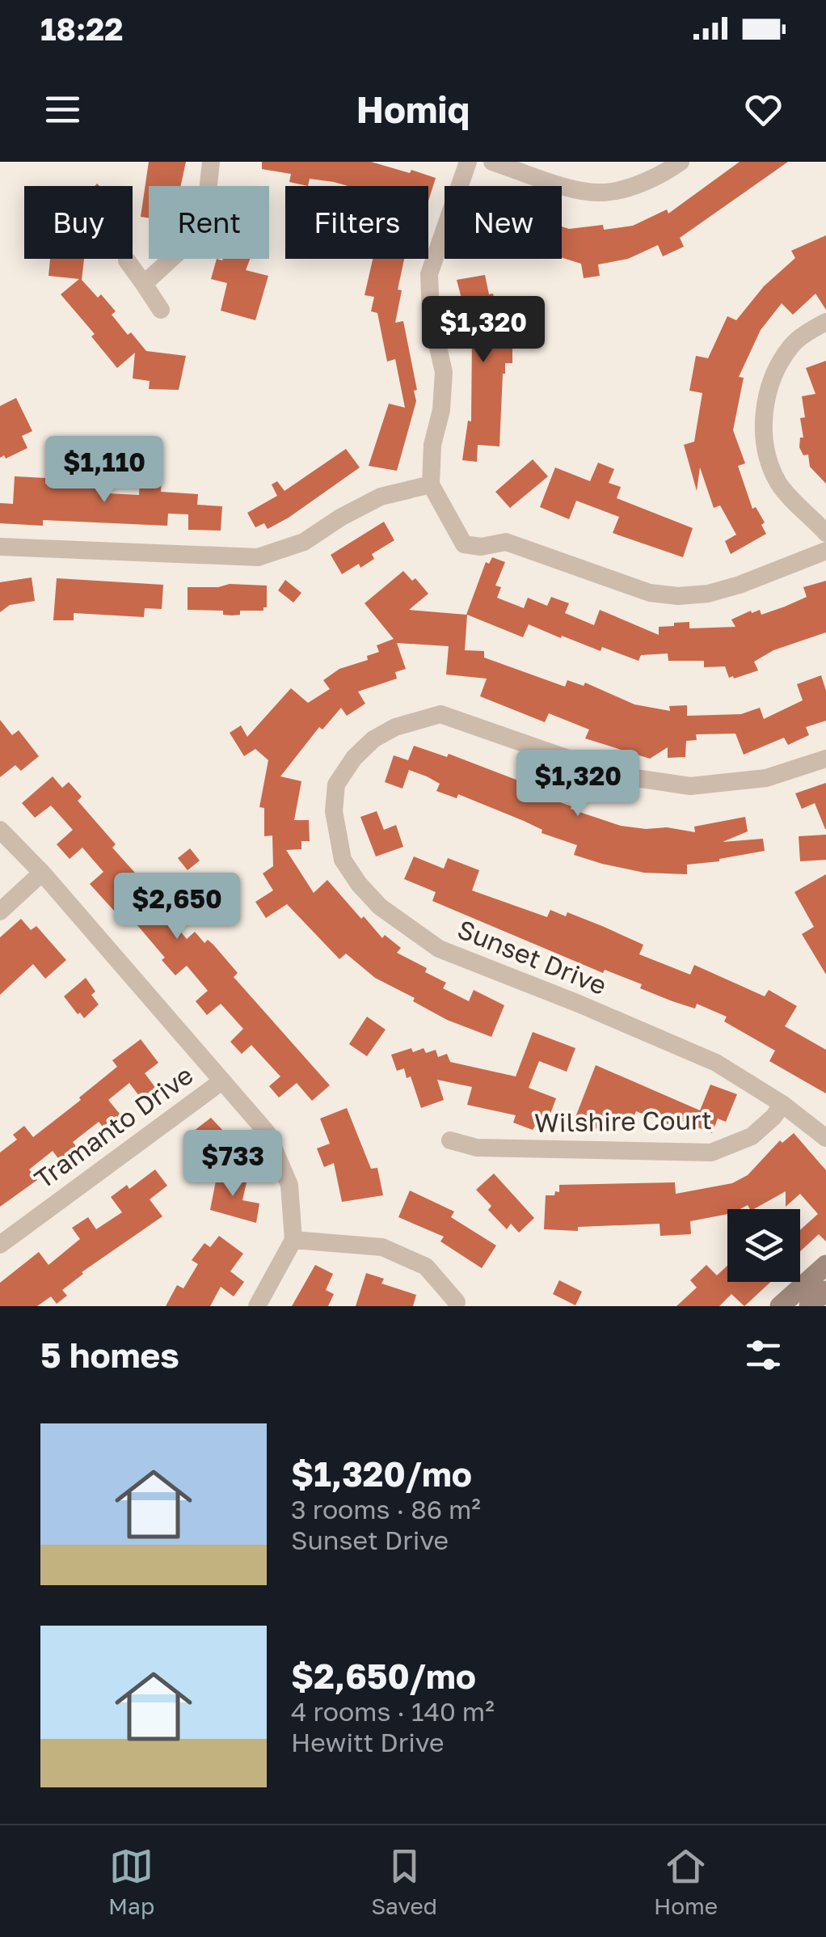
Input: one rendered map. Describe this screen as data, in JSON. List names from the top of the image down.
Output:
{
  "streets": {
    "street": ["Sunset Drive", "Wilshire Court", "Tramanto Drive"]
  },
  "crossings": [
    ["Sunset Drive", "Wilshire Court"]
  ],
  "page": {
    "status": "18:22",
    "header": "Homiq",
    "chip": [
      "Buy",
      "Rent",
      "Filters",
      "New"
    ],
    "price": [
      "$1,320",
      "$1,110",
      "$1,320",
      "$2,650",
      "$733"
    ],
    "heading": "5 homes",
    "list": [
      {
        "name": "$1,320/mo",
        "note": "3 rooms · 86 m² · Sunset Drive"
      },
      {
        "name": "$2,650/mo",
        "note": "4 rooms · 140 m² · Hewitt Drive"
      }
    ],
    "tabs": ["Map", "Saved", "Home"]
  }
}
